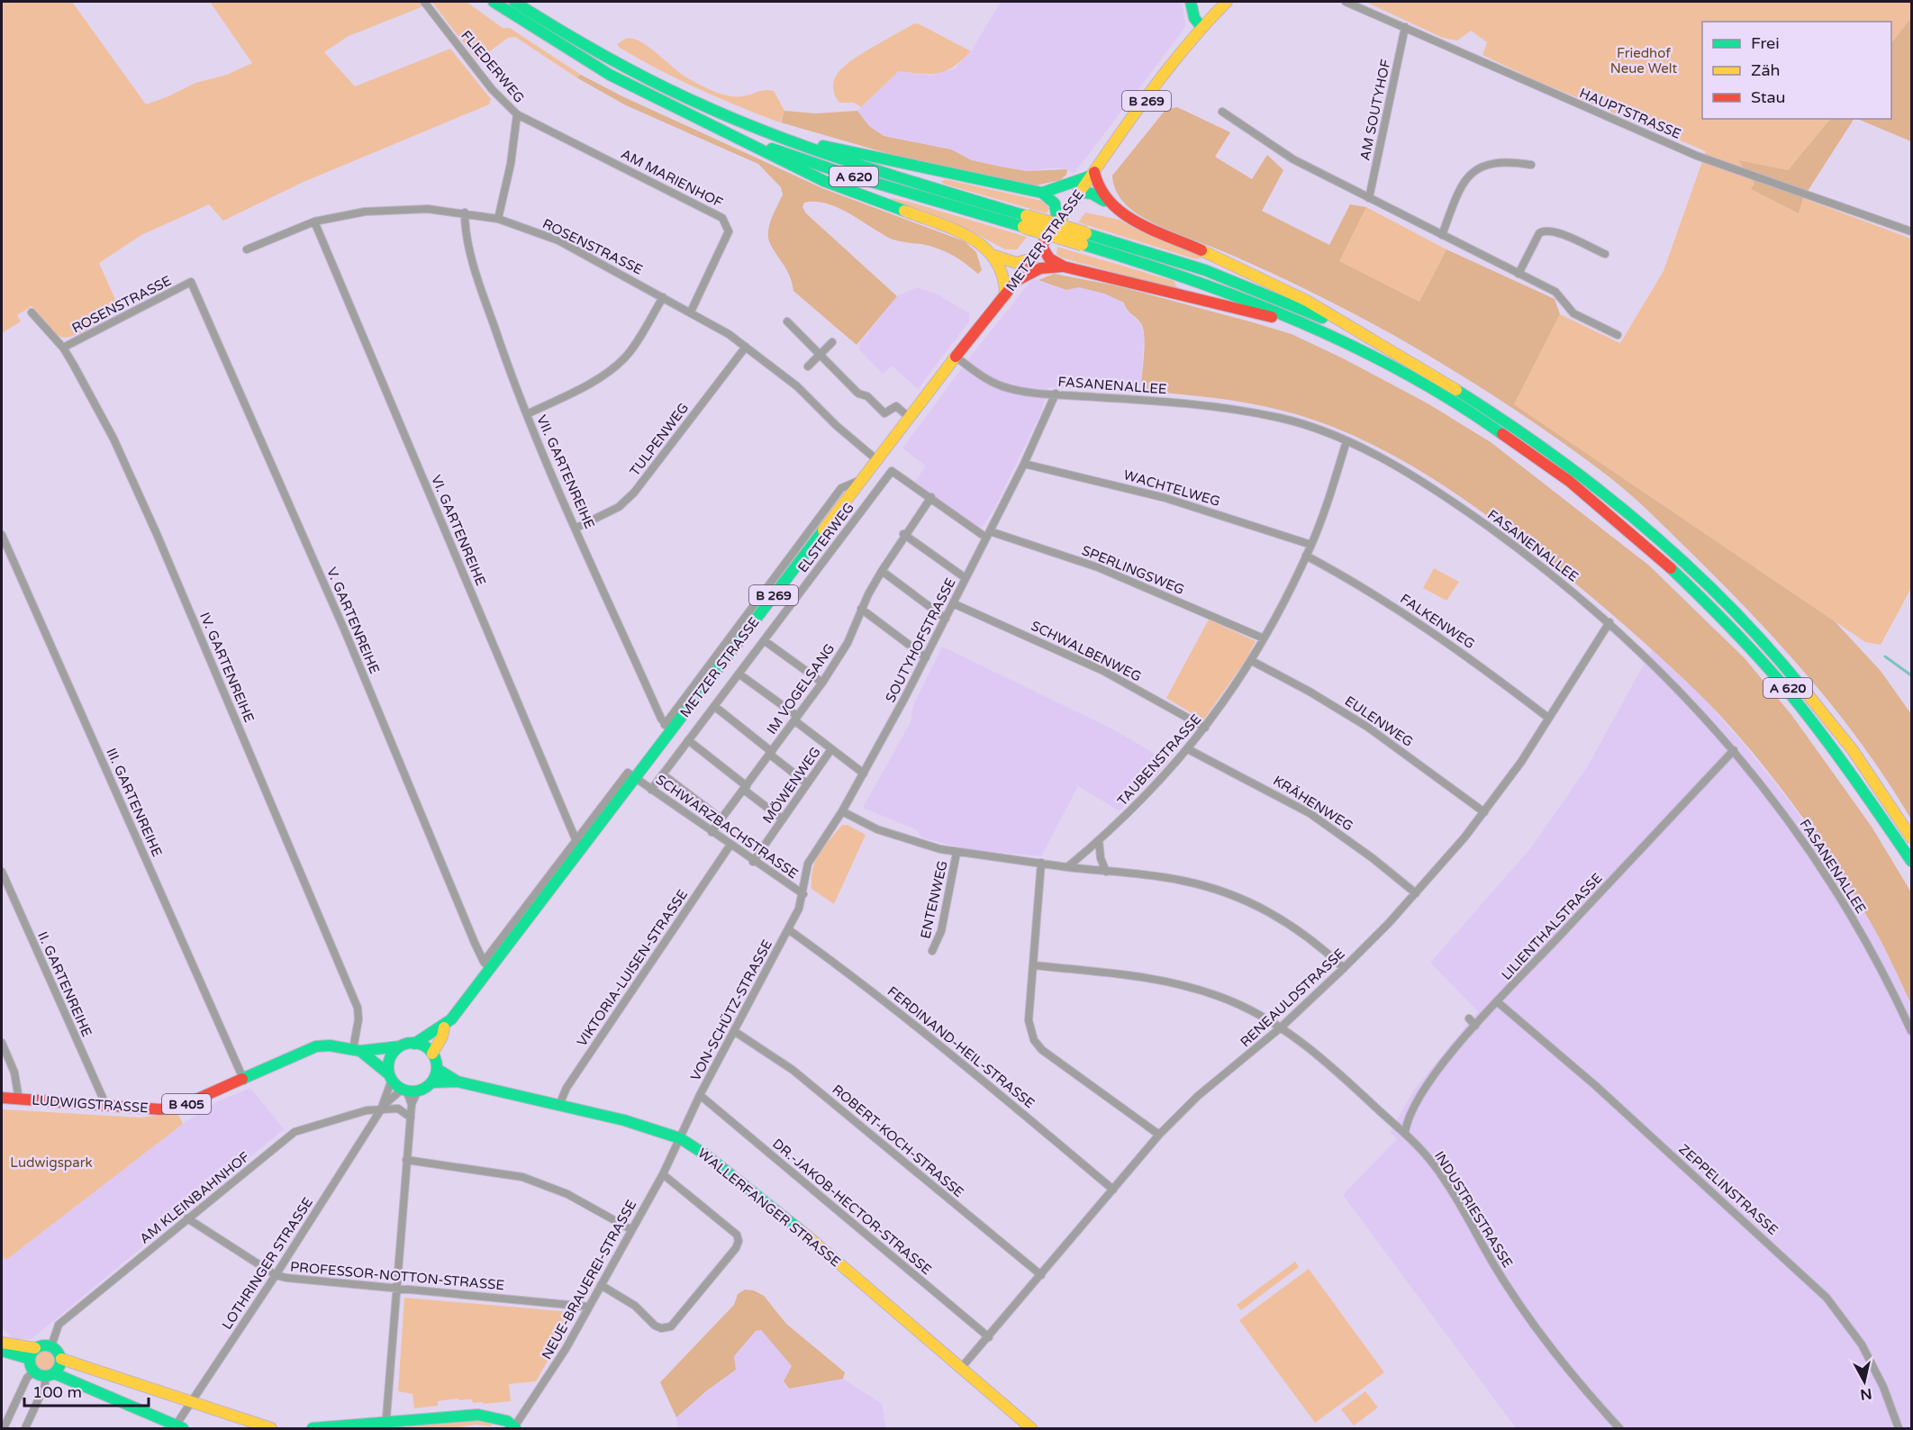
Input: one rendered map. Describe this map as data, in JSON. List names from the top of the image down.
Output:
{
  "streets": {
    "main road": [
      "B 269",
      "A 620",
      "METZER STRASSE",
      "LUDWIGSTRASSE",
      "B 405",
      "WALLERFANGER STRASSE"
    ],
    "street": [
      "FLIEDERWEG",
      "AM SOUTYHOF",
      "HAUPTSTRASSE",
      "AM MARIENHOF",
      "ROSENSTRASSE",
      "FASANENALLEE",
      "TULPENWEG",
      "VII. GARTENREIHE",
      "WACHTELWEG",
      "VI. GARTENREIHE",
      "ELSTERWEG",
      "SPERLINGSWEG",
      "V. GARTENREIHE",
      "FALKENWEG",
      "SOUTYHOFSTRASSE",
      "SCHWALBENWEG",
      "IV. GARTENREIHE",
      "IM VOGELSANG",
      "EULENWEG",
      "TAUBENSTRASSE",
      "MÖWENWEG",
      "III. GARTENREIHE",
      "KRÄHENWEG",
      "SCHWARZBACHSTRASSE",
      "ENTENWEG",
      "LILIENTHALSTRASSE",
      "VIKTORIA-LUISEN-STRASSE",
      "II. GARTENREIHE",
      "RENEAULDSTRASSE",
      "VON-SCHÜTZ-STRASSE",
      "FERDINAND-HEIL-STRASSE",
      "ROBERT-KOCH-STRASSE",
      "ZEPPELINSTRASSE",
      "AM KLEINBAHNHOF",
      "DR.-JAKOB-HECTOR-STRASSE",
      "INDUSTRIESTRASSE",
      "LOTHRINGER STRASSE",
      "PROFESSOR-NOTTON-STRASSE",
      "NEUE-BRAUEREI-STRASSE"
    ]
  },
  "crossings": [
    ["FLIEDERWEG", "AM MARIENHOF"],
    ["FLIEDERWEG", "ROSENSTRASSE"],
    ["AM SOUTYHOF", "HAUPTSTRASSE"],
    ["AM MARIENHOF", "ROSENSTRASSE"],
    ["METZER STRASSE", "ROSENSTRASSE"],
    ["METZER STRASSE", "FASANENALLEE"],
    ["METZER STRASSE", "VII. GARTENREIHE"],
    ["METZER STRASSE", "VI. GARTENREIHE"],
    ["METZER STRASSE", "V. GARTENREIHE"],
    ["METZER STRASSE", "SCHWARZBACHSTRASSE"],
    ["METZER STRASSE", "LUDWIGSTRASSE"],
    ["METZER STRASSE", "WALLERFANGER STRASSE"],
    ["METZER STRASSE", "LOTHRINGER STRASSE"],
    ["ROSENSTRASSE", "TULPENWEG"],
    ["ROSENSTRASSE", "VII. GARTENREIHE"],
    ["ROSENSTRASSE", "VI. GARTENREIHE"],
    ["ROSENSTRASSE", "V. GARTENREIHE"],
    ["ROSENSTRASSE", "IV. GARTENREIHE"],
    ["FASANENALLEE", "SOUTYHOFSTRASSE"],
    ["FASANENALLEE", "TAUBENSTRASSE"],
    ["FASANENALLEE", "LILIENTHALSTRASSE"],
    ["FASANENALLEE", "RENEAULDSTRASSE"],
    ["TULPENWEG", "VII. GARTENREIHE"],
    ["WACHTELWEG", "SOUTYHOFSTRASSE"],
    ["WACHTELWEG", "TAUBENSTRASSE"],
    ["ELSTERWEG", "SPERLINGSWEG"],
    ["ELSTERWEG", "SOUTYHOFSTRASSE"],
    ["ELSTERWEG", "IM VOGELSANG"],
    ["ELSTERWEG", "SCHWARZBACHSTRASSE"],
    ["SPERLINGSWEG", "SOUTYHOFSTRASSE"],
    ["SPERLINGSWEG", "TAUBENSTRASSE"],
    ["FALKENWEG", "TAUBENSTRASSE"],
    ["FALKENWEG", "RENEAULDSTRASSE"],
    ["SOUTYHOFSTRASSE", "SCHWALBENWEG"],
    ["SOUTYHOFSTRASSE", "SCHWARZBACHSTRASSE"],
    ["SOUTYHOFSTRASSE", "VON-SCHÜTZ-STRASSE"],
    ["SCHWALBENWEG", "TAUBENSTRASSE"],
    ["IV. GARTENREIHE", "LUDWIGSTRASSE"],
    ["IM VOGELSANG", "SCHWARZBACHSTRASSE"],
    ["EULENWEG", "TAUBENSTRASSE"],
    ["EULENWEG", "RENEAULDSTRASSE"],
    ["TAUBENSTRASSE", "KRÄHENWEG"],
    ["MÖWENWEG", "SCHWARZBACHSTRASSE"],
    ["III. GARTENREIHE", "LUDWIGSTRASSE"],
    ["KRÄHENWEG", "RENEAULDSTRASSE"],
    ["SCHWARZBACHSTRASSE", "VIKTORIA-LUISEN-STRASSE"],
    ["SCHWARZBACHSTRASSE", "VON-SCHÜTZ-STRASSE"],
    ["LILIENTHALSTRASSE", "ZEPPELINSTRASSE"],
    ["LILIENTHALSTRASSE", "INDUSTRIESTRASSE"],
    ["VIKTORIA-LUISEN-STRASSE", "WALLERFANGER STRASSE"],
    ["II. GARTENREIHE", "LUDWIGSTRASSE"],
    ["RENEAULDSTRASSE", "FERDINAND-HEIL-STRASSE"],
    ["RENEAULDSTRASSE", "ROBERT-KOCH-STRASSE"],
    ["RENEAULDSTRASSE", "DR.-JAKOB-HECTOR-STRASSE"],
    ["RENEAULDSTRASSE", "WALLERFANGER STRASSE"],
    ["RENEAULDSTRASSE", "INDUSTRIESTRASSE"],
    ["VON-SCHÜTZ-STRASSE", "FERDINAND-HEIL-STRASSE"],
    ["VON-SCHÜTZ-STRASSE", "ROBERT-KOCH-STRASSE"],
    ["VON-SCHÜTZ-STRASSE", "DR.-JAKOB-HECTOR-STRASSE"],
    ["VON-SCHÜTZ-STRASSE", "WALLERFANGER STRASSE"],
    ["VON-SCHÜTZ-STRASSE", "NEUE-BRAUEREI-STRASSE"],
    ["LUDWIGSTRASSE", "WALLERFANGER STRASSE"],
    ["LUDWIGSTRASSE", "LOTHRINGER STRASSE"],
    ["AM KLEINBAHNHOF", "LOTHRINGER STRASSE"],
    ["AM KLEINBAHNHOF", "PROFESSOR-NOTTON-STRASSE"],
    ["WALLERFANGER STRASSE", "LOTHRINGER STRASSE"],
    ["WALLERFANGER STRASSE", "NEUE-BRAUEREI-STRASSE"],
    ["LOTHRINGER STRASSE", "PROFESSOR-NOTTON-STRASSE"],
    ["PROFESSOR-NOTTON-STRASSE", "NEUE-BRAUEREI-STRASSE"]
  ],
  "parks": ["Friedhof Neue Welt", "Ludwigspark"],
  "legend": ["Frei", "Zäh", "Stau"],
  "scale_bar": "100 m",
  "north": "bottom"
}
